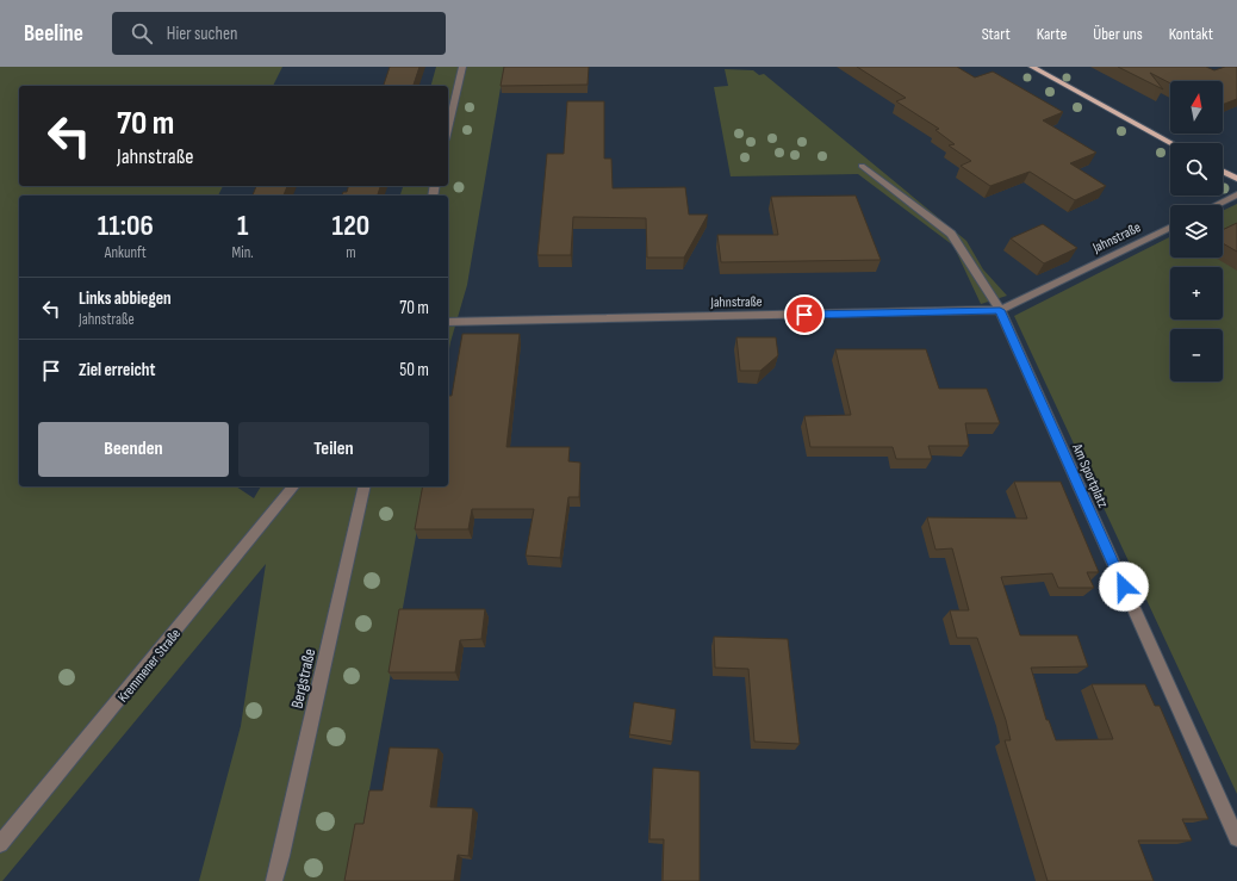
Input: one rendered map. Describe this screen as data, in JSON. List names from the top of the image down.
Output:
{
  "streets": {
    "street": [
      "Jahnstraße",
      "Am Sportplatz",
      "Kremmener Straße",
      "Bergstraße"
    ]
  },
  "crossings": [
    ["Jahnstraße", "Am Sportplatz"]
  ],
  "north": "top",
  "page": {
    "header": "Beeline",
    "search": "Hier suchen",
    "nav": [
      "Start",
      "Karte",
      "Über uns",
      "Kontakt"
    ],
    "map_buttons": ["+", "−"],
    "turn": ["70 m", "Jahnstraße"],
    "eta": [
      "11:06",
      "Ankunft",
      "1",
      "Min.",
      "120",
      "m"
    ],
    "list": [
      {
        "name": "Links abbiegen",
        "note": "Jahnstraße",
        "value": "70 m"
      },
      {
        "name": "Ziel erreicht",
        "value": "50 m"
      }
    ],
    "buttons": ["Beenden", "Teilen"]
  }
}
